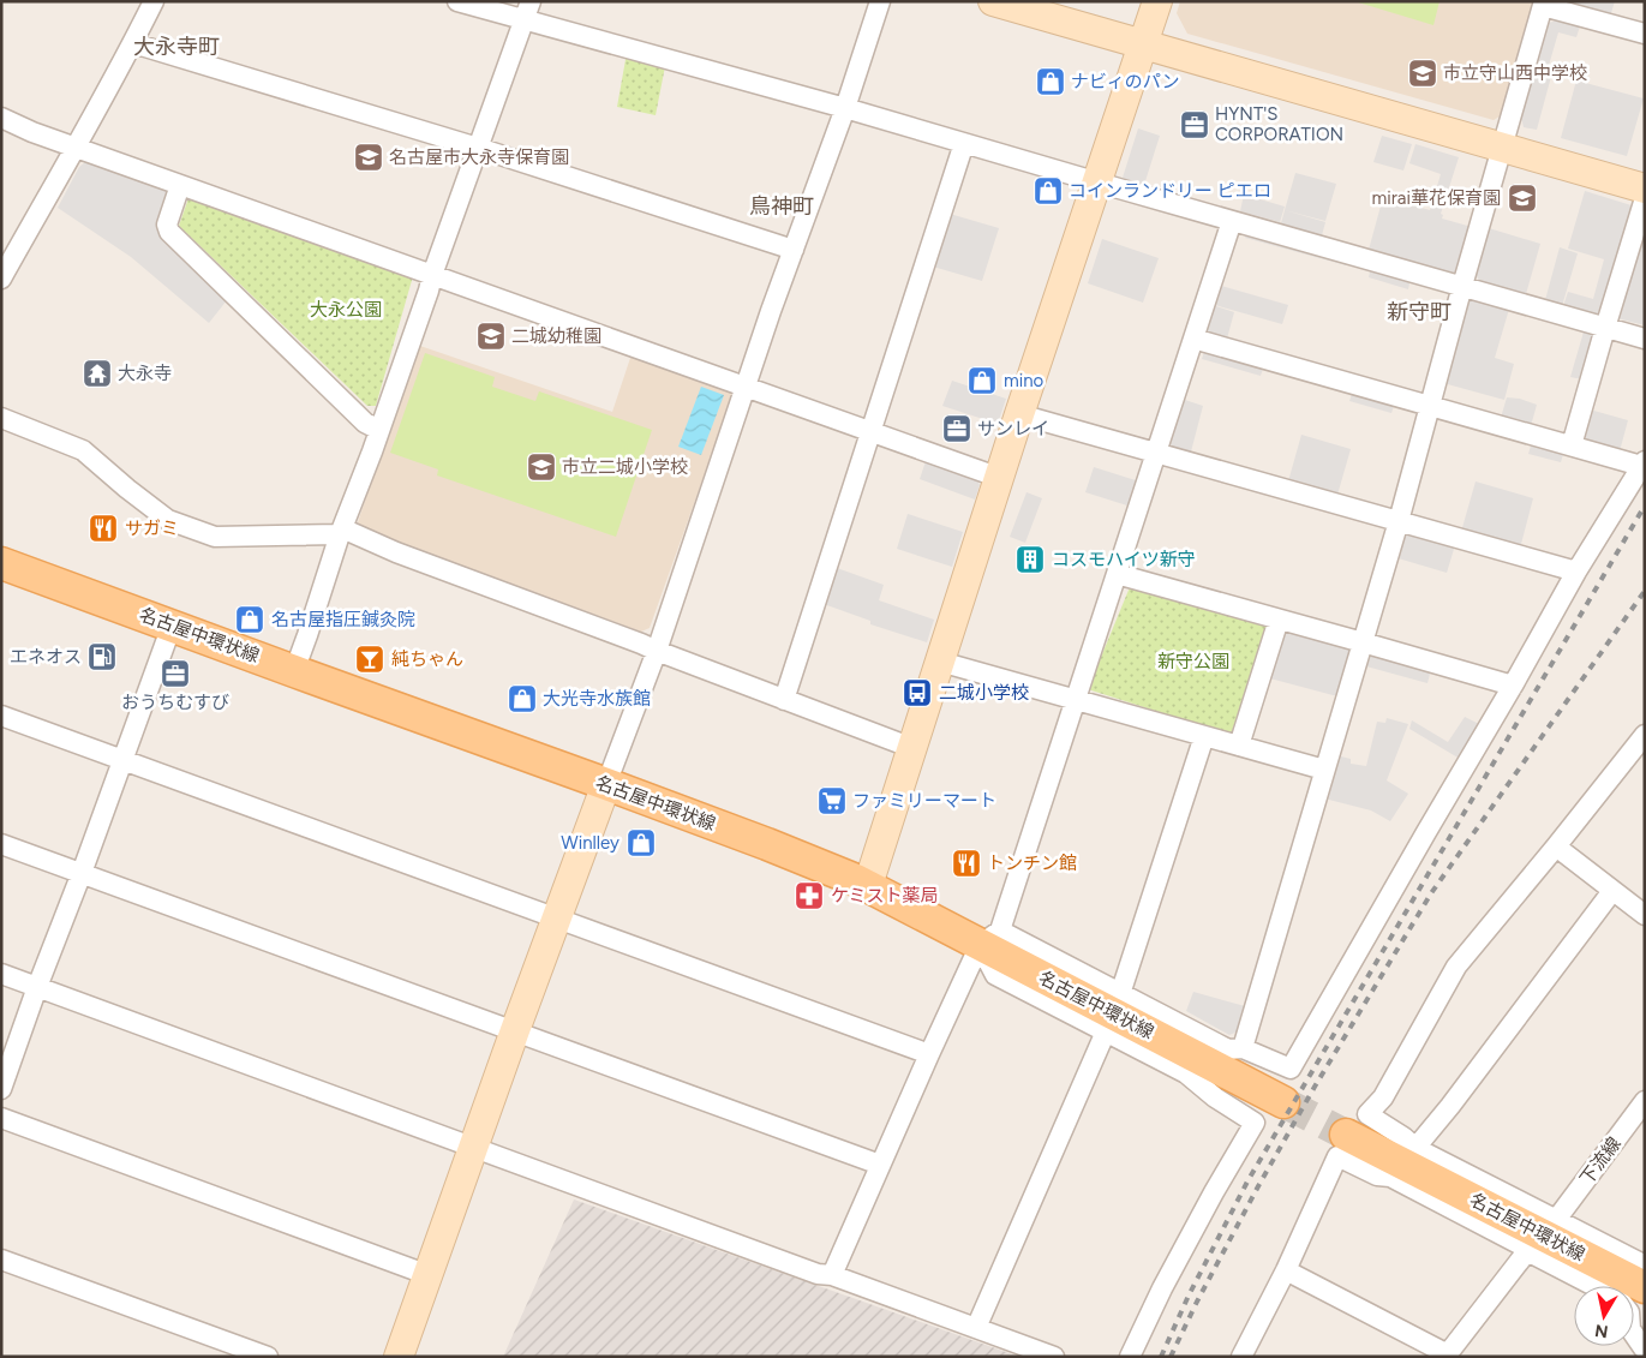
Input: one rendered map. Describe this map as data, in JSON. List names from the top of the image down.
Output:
{
  "streets": {
    "main road": ["名古屋中環状線"],
    "street": ["下流線"]
  },
  "districts": ["大永寺町", "鳥神町", "新守町"],
  "parks": ["大永公園", "新守公園"],
  "places": {
    "school or university": [
      "市立守山西中学校",
      "名古屋市大永寺保育園",
      "mirai華花保育園",
      "二城幼稚園",
      "市立二城小学校"
    ],
    "shop": [
      "ナビィのパン",
      "コインランドリー ピエロ",
      "mino",
      "名古屋指圧鍼灸院",
      "大光寺水族館",
      "Winlley"
    ],
    "office": ["HYNT'S CORPORATION", "サンレイ", "おうちむすび"],
    "temple": ["大永寺"],
    "restaurant": ["サガミ", "トンチン館"],
    "building": ["コスモハイツ新守"],
    "fuel station": ["エネオス"],
    "bar": ["純ちゃん"],
    "bus stop": ["二城小学校"],
    "supermarket": ["ファミリーマート"],
    "pharmacy": ["ケミスト薬局"]
  },
  "north": "bottom"
}
